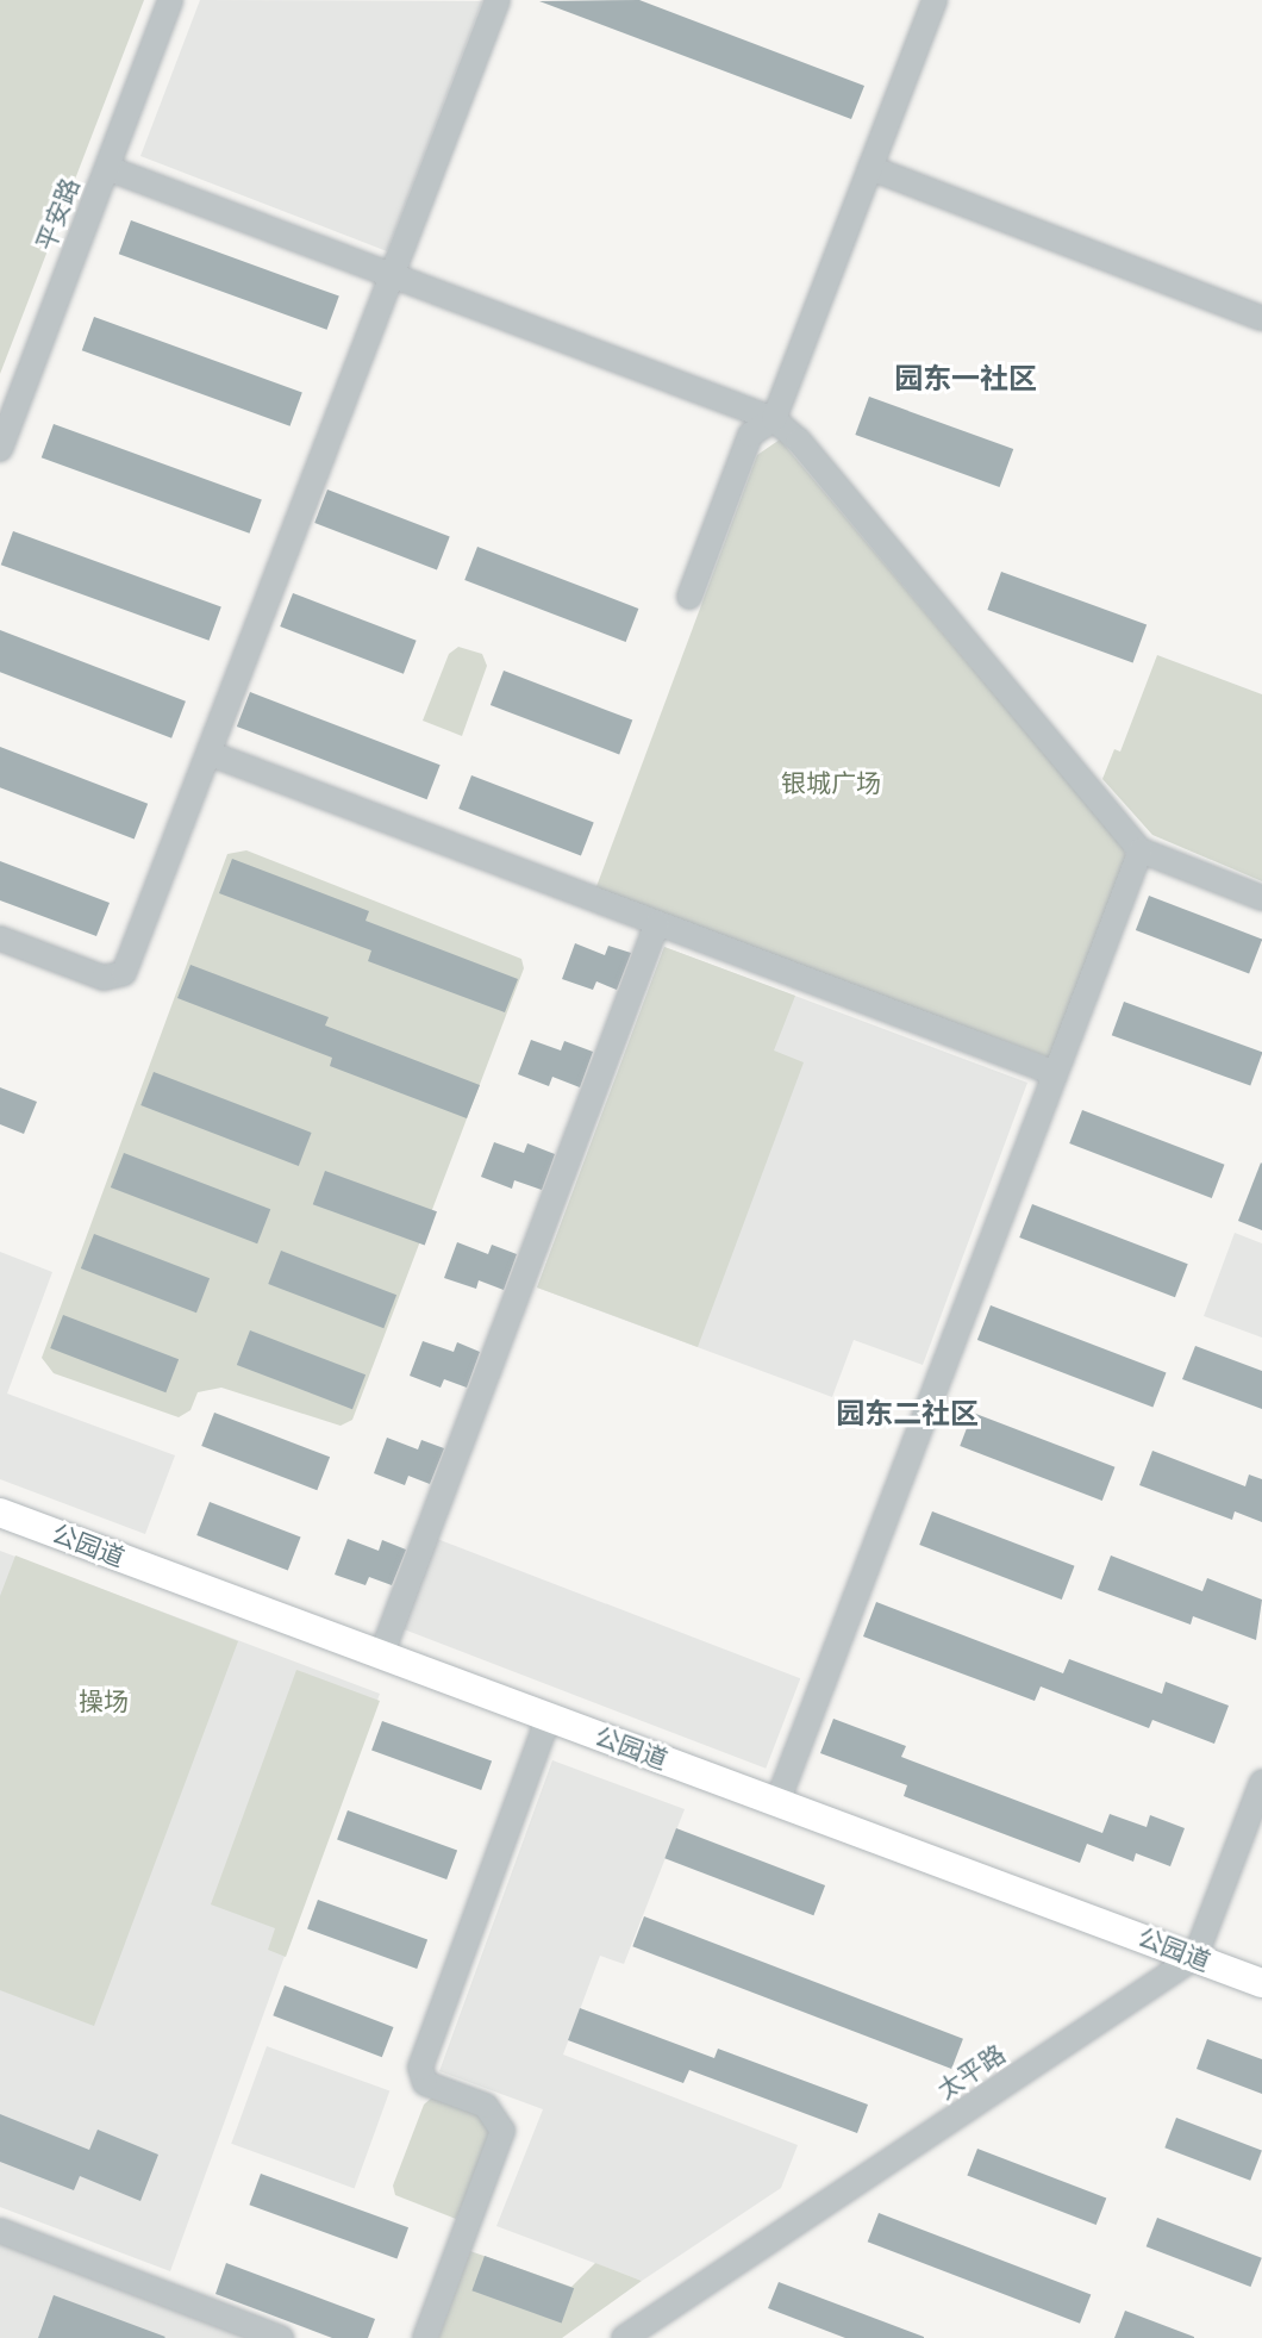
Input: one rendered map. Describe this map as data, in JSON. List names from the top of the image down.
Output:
{
  "streets": {
    "main road": ["公园道"],
    "street": ["平安路", "太平路"]
  },
  "crossings": [
    ["公园道", "太平路"]
  ],
  "districts": ["园东一社区", "园东二社区"],
  "parks": ["银城广场", "操场"]
}
